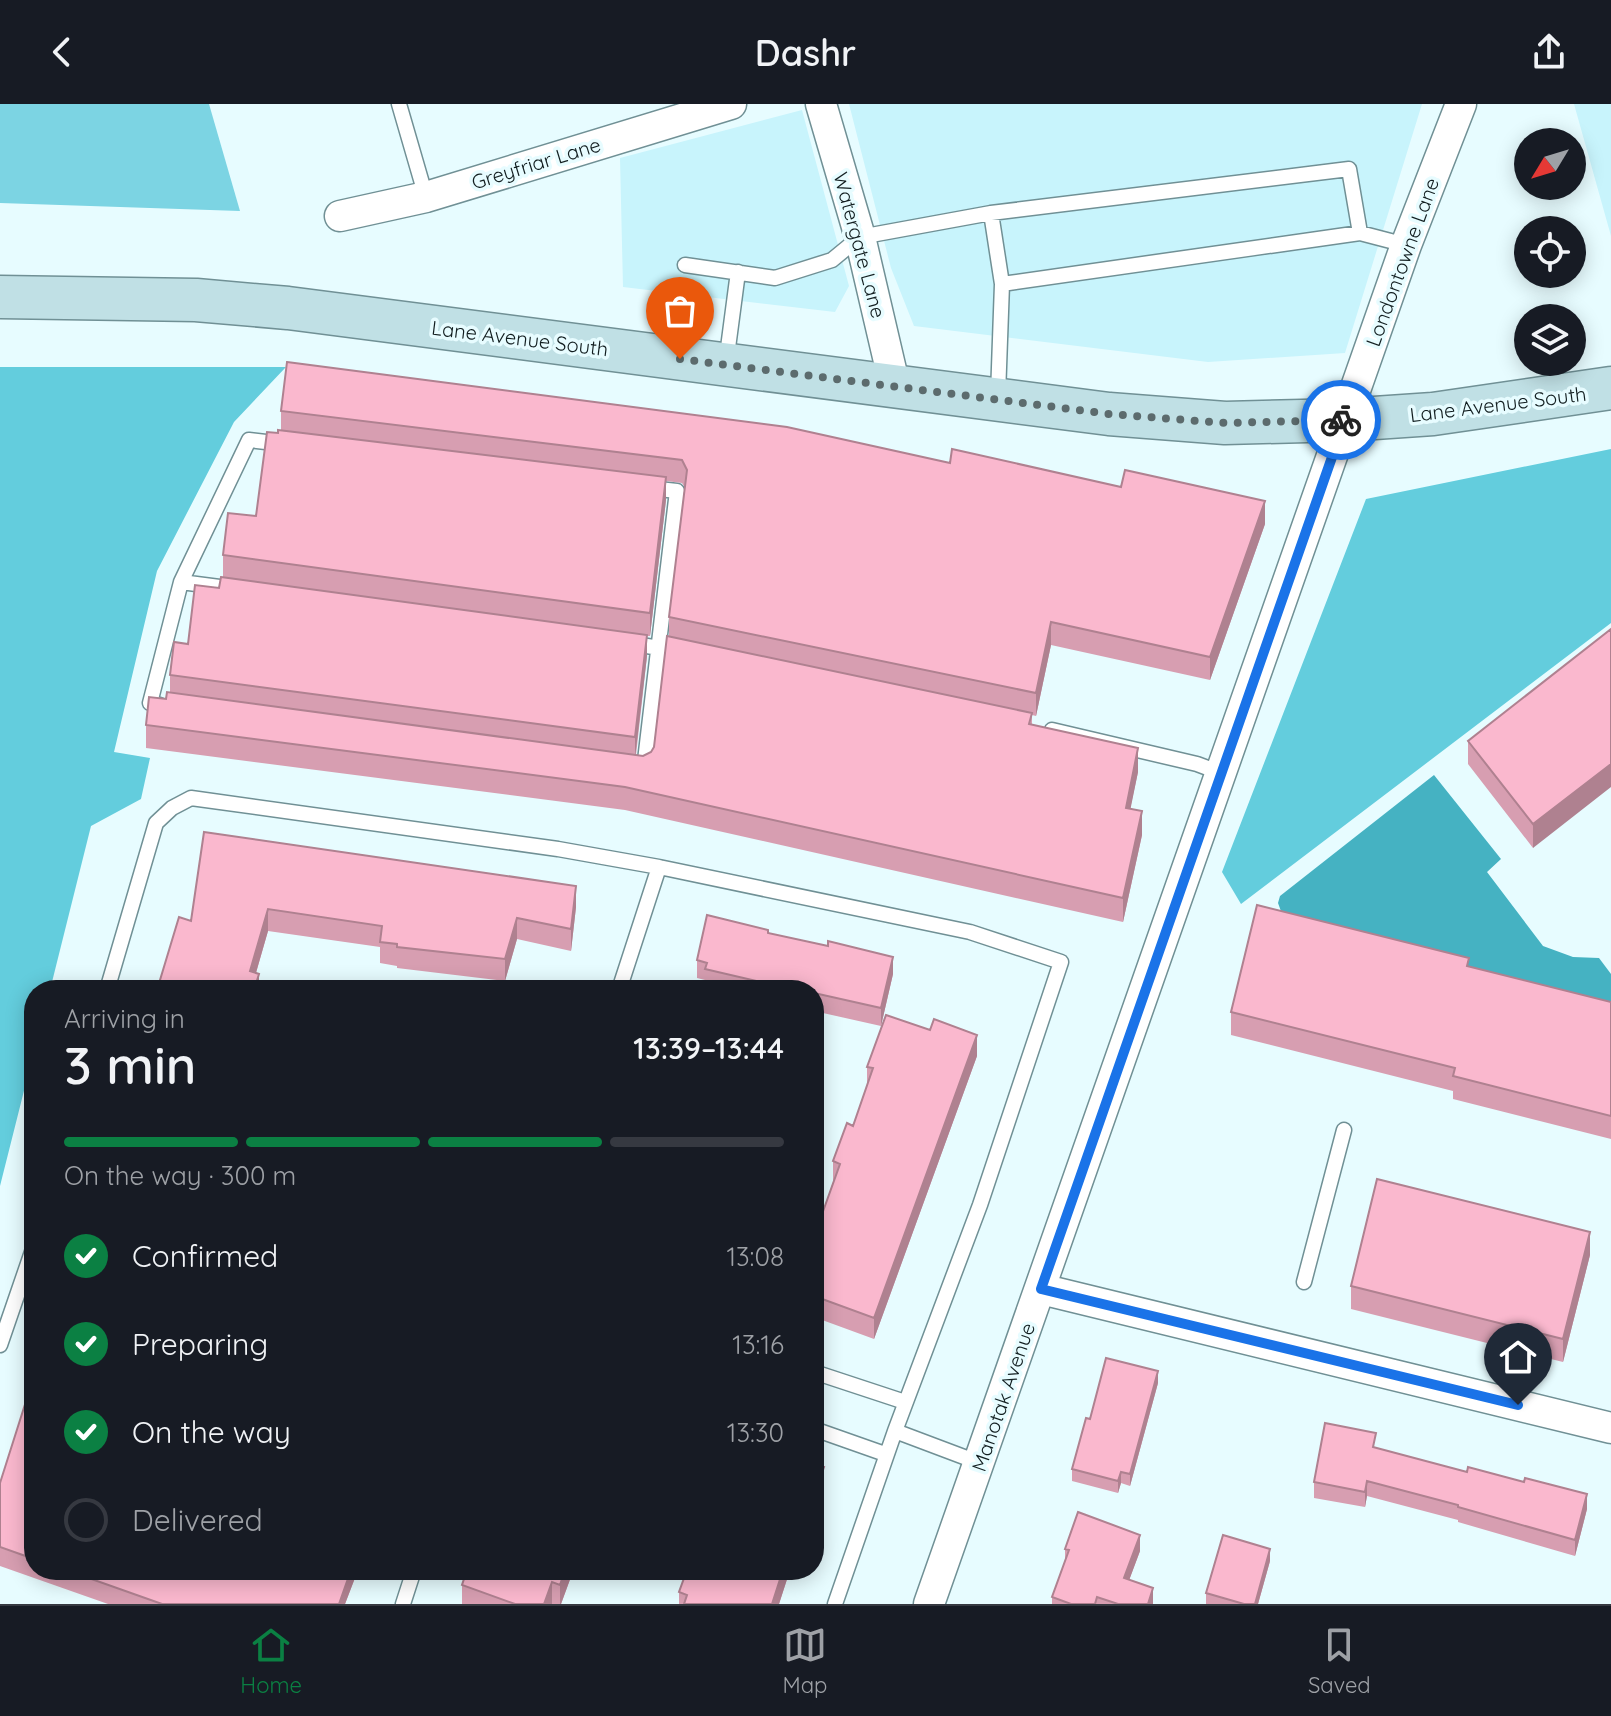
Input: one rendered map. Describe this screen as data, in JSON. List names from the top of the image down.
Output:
{
  "streets": {
    "main road": ["Lane Avenue South"],
    "street": [
      "Greyfriar Lane",
      "Watergate Lane",
      "Londontowne Lane",
      "Manotak Avenue"
    ]
  },
  "crossings": [
    ["Watergate Lane", "Lane Avenue South"],
    ["Londontowne Lane", "Lane Avenue South"],
    ["Londontowne Lane", "Manotak Avenue"],
    ["Lane Avenue South", "Manotak Avenue"]
  ],
  "north": "bottom left",
  "page": {
    "header": "Dashr",
    "heading": ["3 min", "Arriving in", "13:39–13:44"],
    "bar": "On the way · 300 m",
    "list": [
      ["Confirmed", "13:08"],
      ["Preparing", "13:16"],
      ["On the way", "13:30"],
      "Delivered"
    ],
    "tabs": ["Home", "Map", "Saved"]
  }
}
